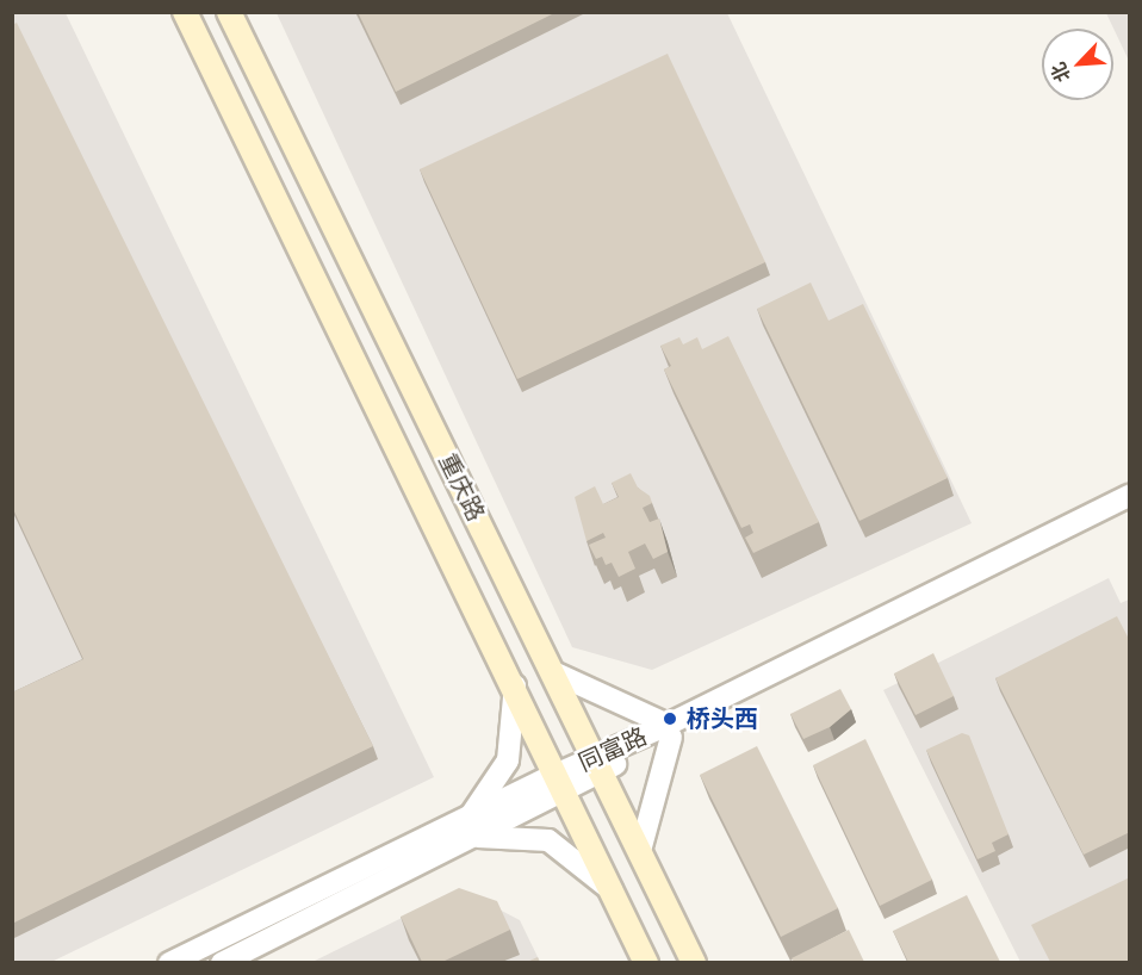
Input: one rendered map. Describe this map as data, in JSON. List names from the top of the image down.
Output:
{
  "streets": {
    "main road": ["重庆路"],
    "street": ["同富路"]
  },
  "crossings": [
    ["重庆路", "同富路"]
  ],
  "places": ["桥头西"],
  "north": "bottom left"
}
